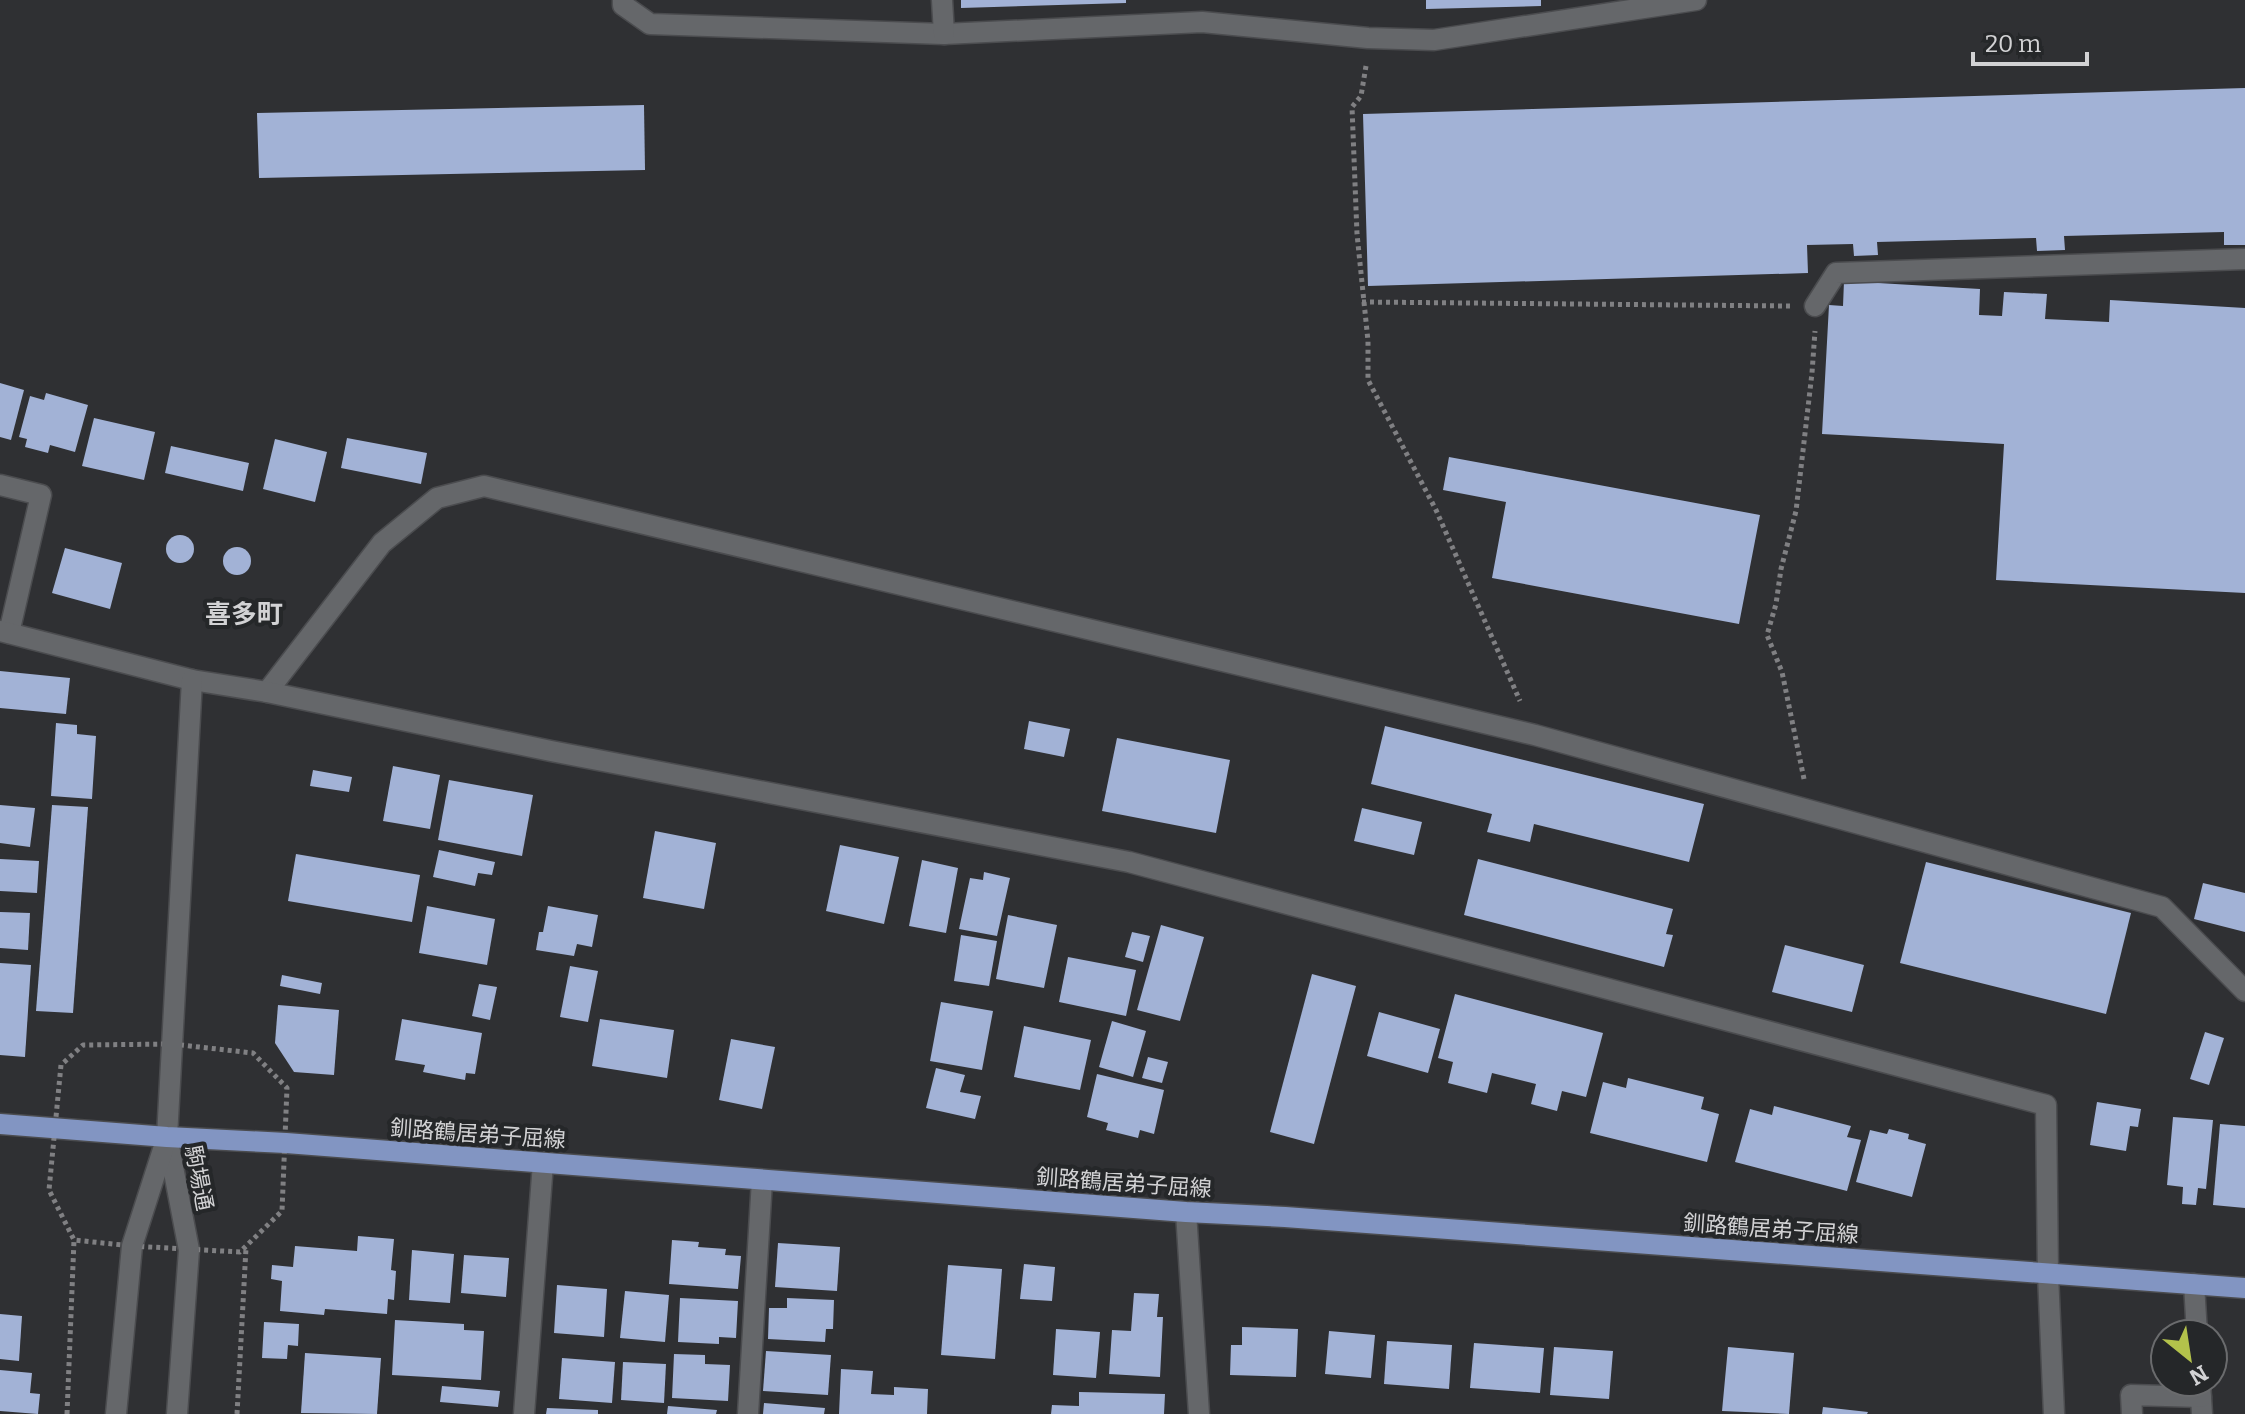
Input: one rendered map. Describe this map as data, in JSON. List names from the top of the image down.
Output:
{
  "streets": {
    "main road": ["釧路鶴居弟子屈線"],
    "street": ["駒場通"]
  },
  "crossings": [
    ["釧路鶴居弟子屈線", "駒場通"]
  ],
  "districts": ["喜多町"],
  "scale_bar": "20 m",
  "north": "bottom right"
}
